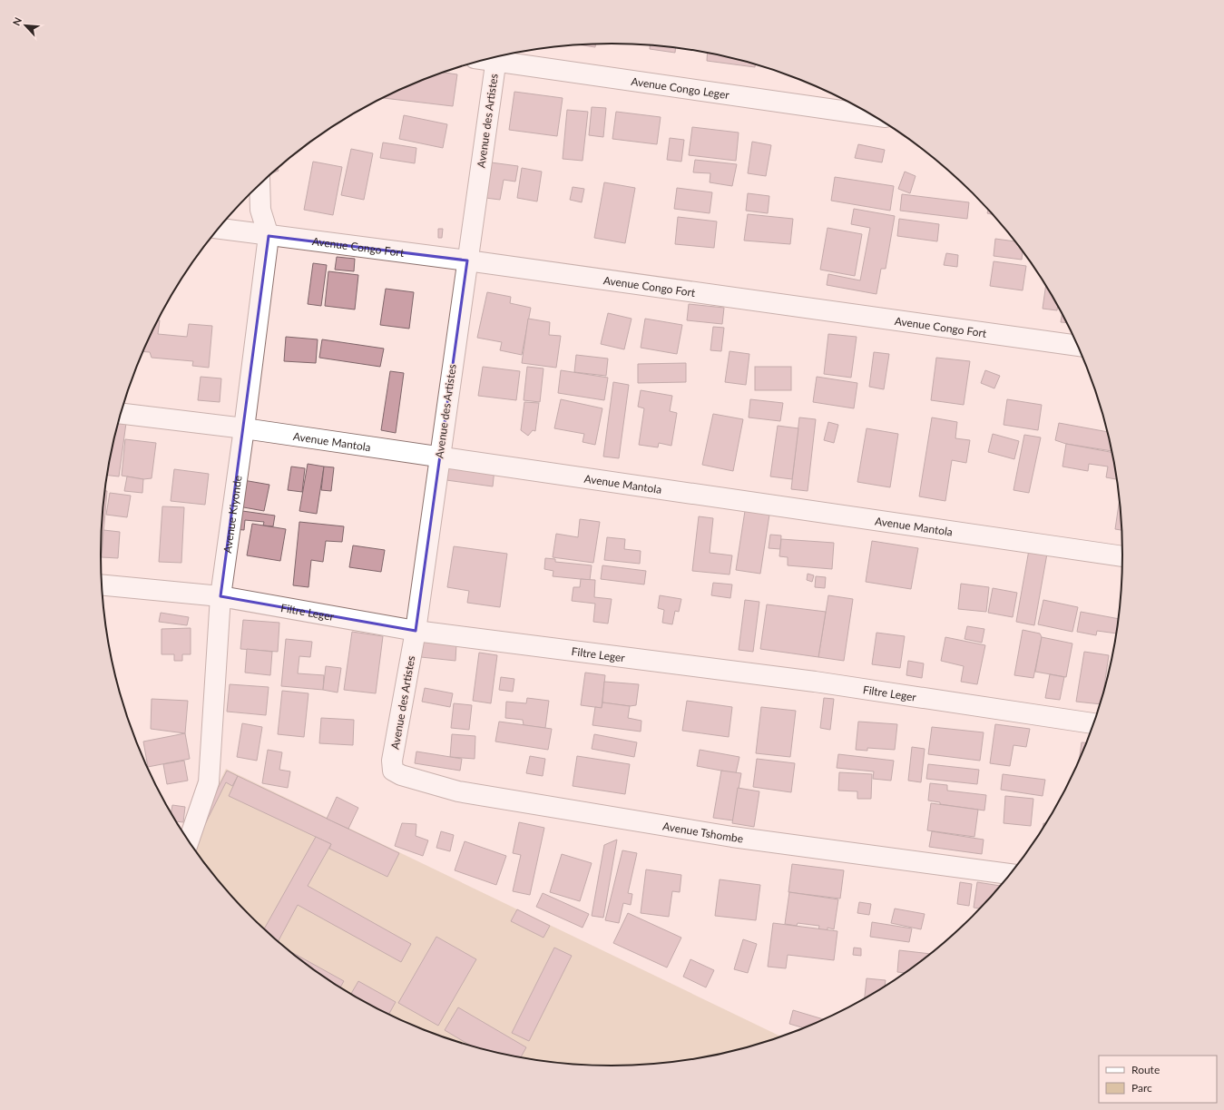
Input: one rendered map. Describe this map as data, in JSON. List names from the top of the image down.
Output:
{
  "streets": {
    "street": [
      "Avenue Congo Leger",
      "Avenue des Artistes",
      "Avenue Congo Fort",
      "Avenue Mantola",
      "Avenue Kiyonde",
      "Filtre Leger",
      "Avenue Tshombe"
    ]
  },
  "crossings": [
    ["Avenue des Artistes", "Avenue Congo Fort"],
    ["Avenue des Artistes", "Avenue Mantola"],
    ["Avenue des Artistes", "Filtre Leger"],
    ["Avenue des Artistes", "Avenue Tshombe"],
    ["Avenue Congo Fort", "Avenue Kiyonde"],
    ["Avenue Mantola", "Avenue Kiyonde"],
    ["Avenue Kiyonde", "Filtre Leger"]
  ],
  "legend": ["Route", "Parc"],
  "north": "top left"
}
